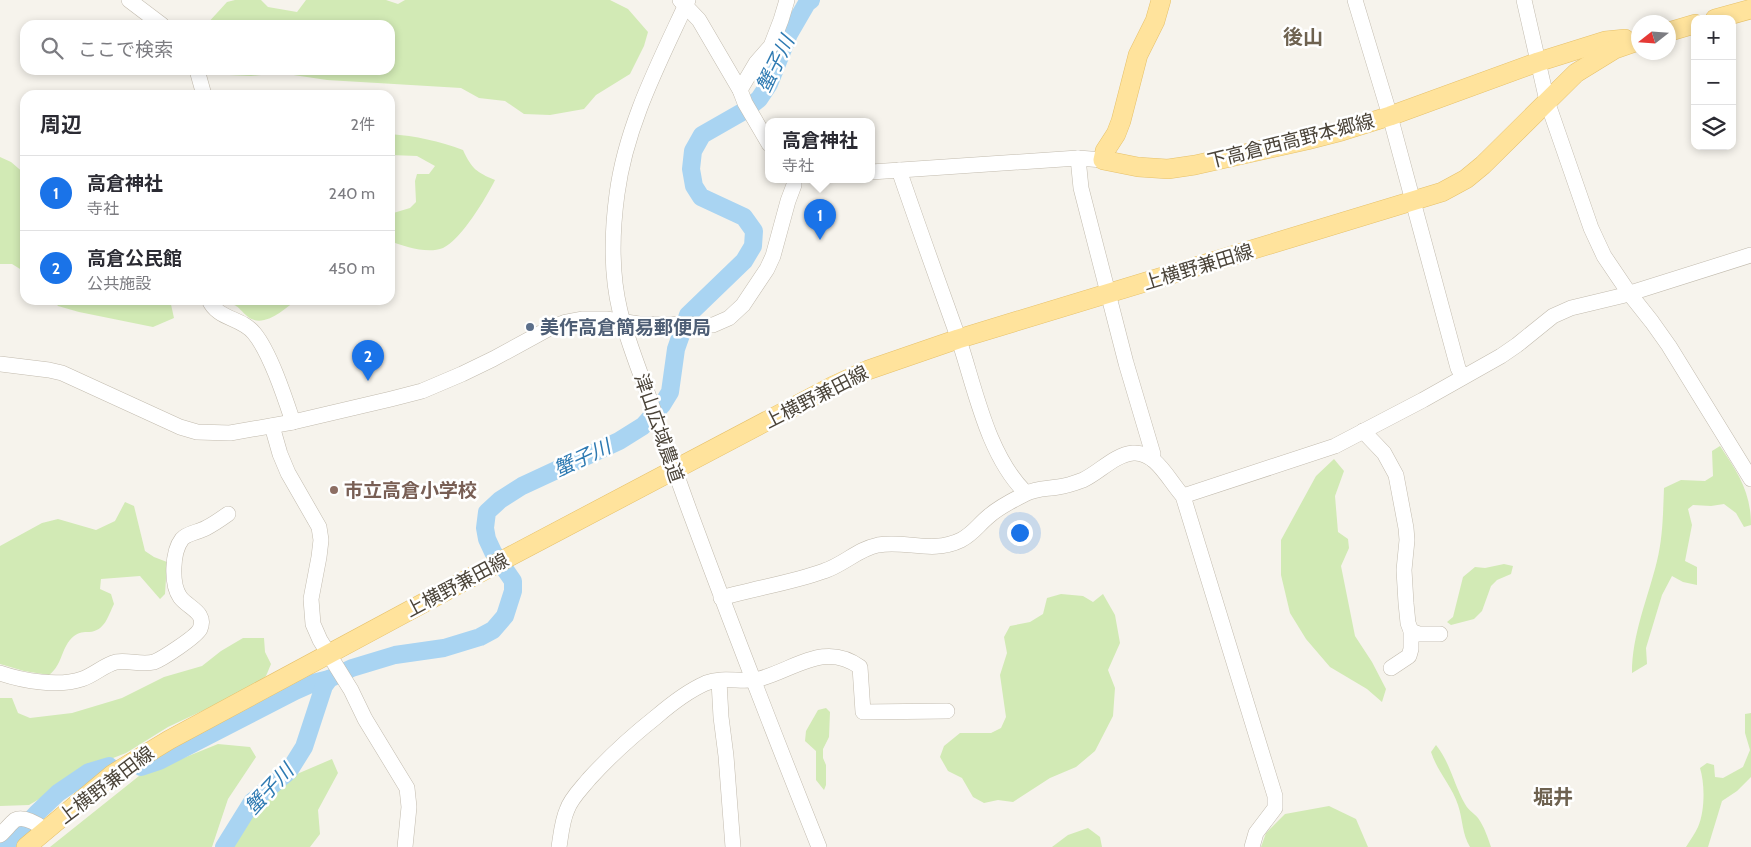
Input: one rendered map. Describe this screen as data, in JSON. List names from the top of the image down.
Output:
{
  "streets": {
    "main road": ["下高倉西高野本郷線", "上横野兼田線"],
    "street": ["津山広域農道"]
  },
  "crossings": [
    ["上横野兼田線", "津山広域農道"]
  ],
  "districts": ["後山", "堀井"],
  "water": ["蟹子川"],
  "places": ["美作高倉簡易郵便局", "市立高倉小学校"],
  "north": "left",
  "page": {
    "map_buttons": ["+", "−"],
    "search": "ここで検索",
    "heading": ["周辺", "2件"],
    "popup": ["高倉神社", "寺社"],
    "list": [
      {
        "mark": "1",
        "name": "高倉神社",
        "note": "寺社",
        "value": "240 m"
      },
      {
        "mark": "2",
        "name": "高倉公民館",
        "note": "公共施設",
        "value": "450 m"
      }
    ],
    "pins": ["1", "2"]
  }
}
